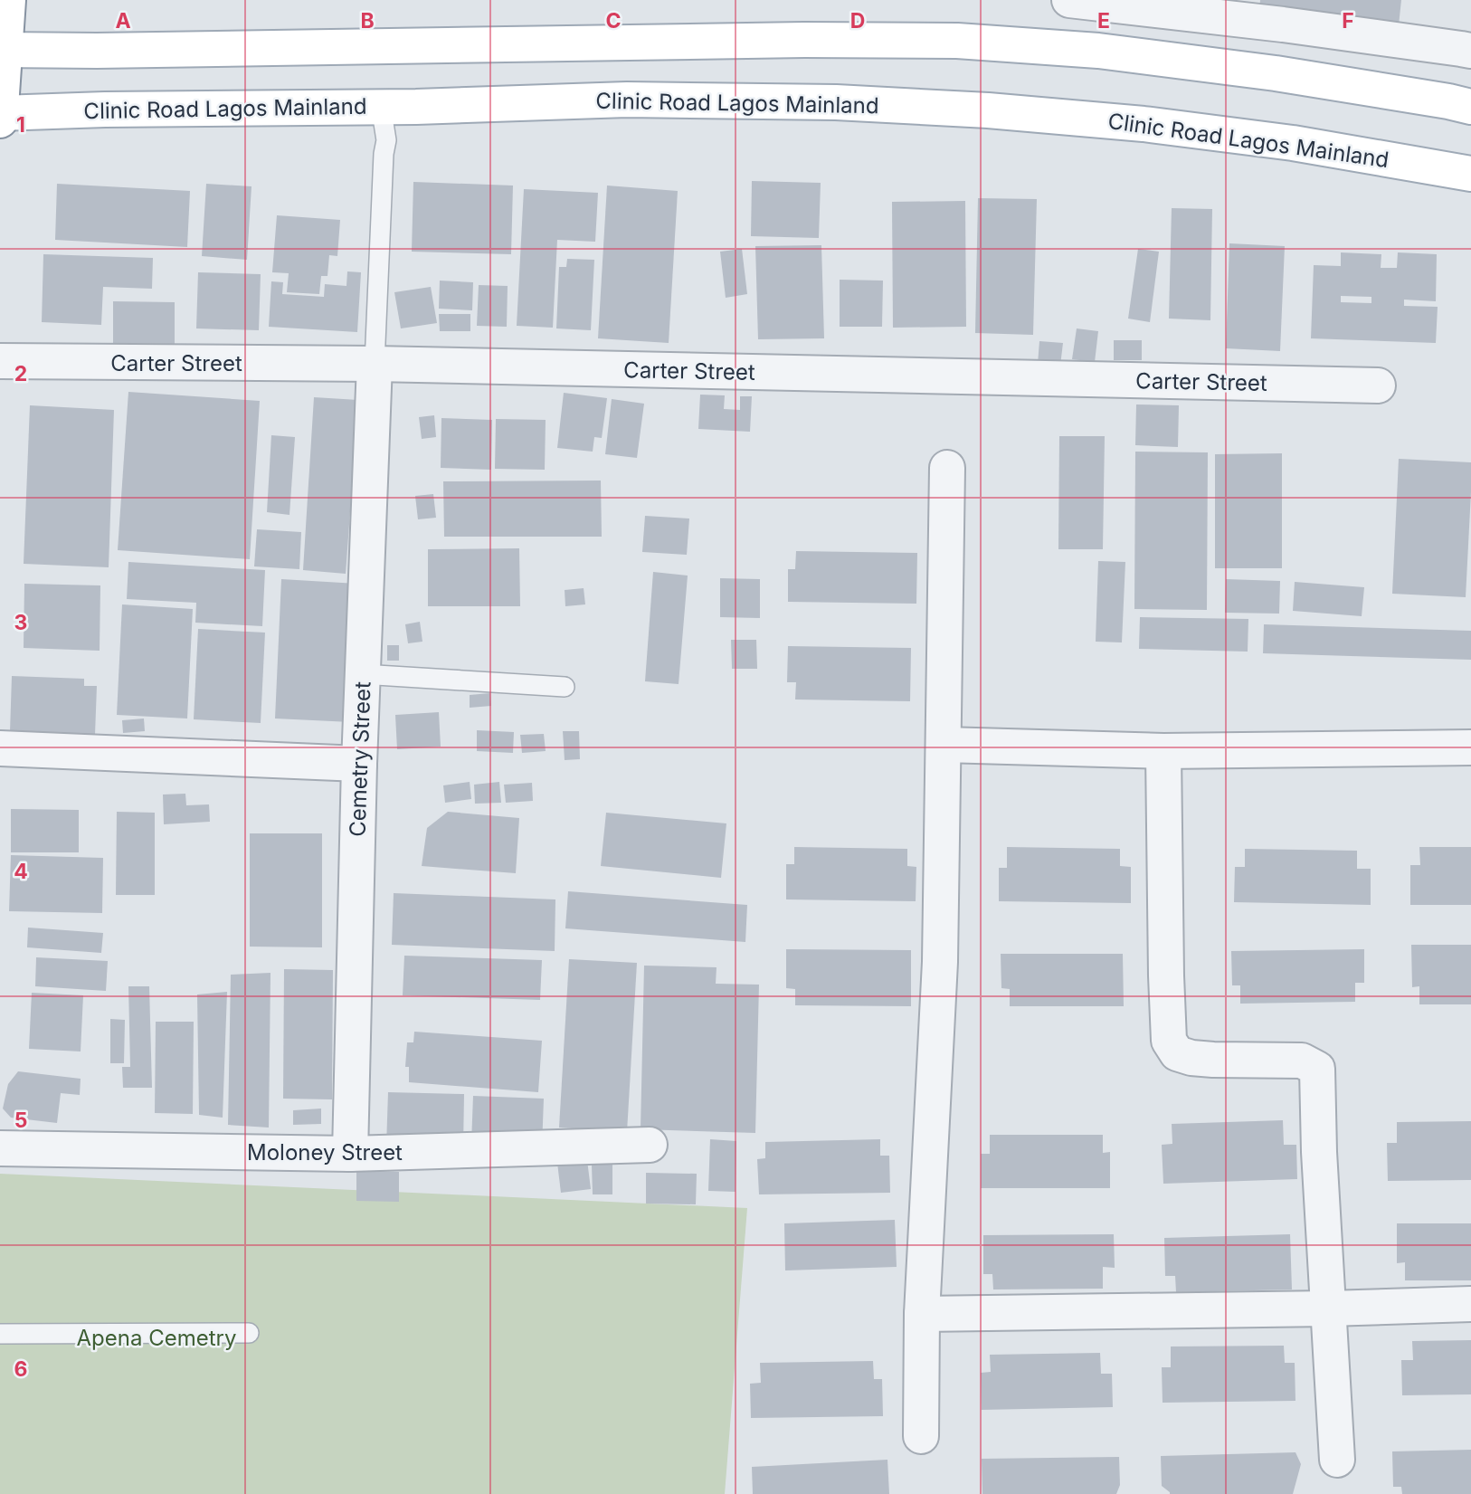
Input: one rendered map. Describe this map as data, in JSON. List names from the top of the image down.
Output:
{
  "streets": {
    "main road": ["Clinic Road Lagos Mainland"],
    "street": ["Carter Street", "Cemetry Street", "Moloney Street"]
  },
  "crossings": [
    ["Carter Street", "Cemetry Street"],
    ["Cemetry Street", "Moloney Street"]
  ],
  "parks": ["Apena Cemetry"],
  "grid": {
    "columns": [
      "A",
      "B",
      "C",
      "D",
      "E",
      "F"
    ],
    "rows": [
      "1",
      "2",
      "3",
      "4",
      "5",
      "6"
    ]
  }
}
